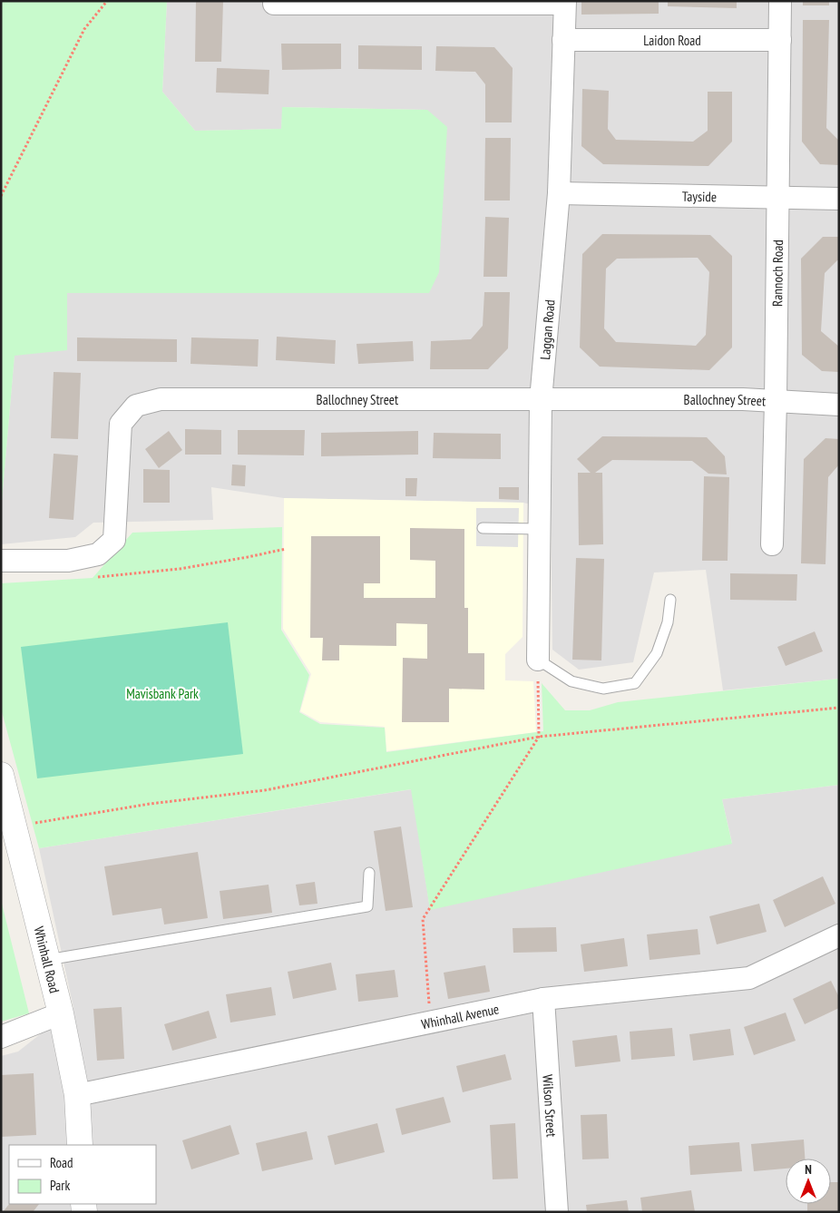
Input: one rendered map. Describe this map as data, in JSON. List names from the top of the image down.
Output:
{
  "streets": {
    "street": [
      "Laidon Road",
      "Tayside",
      "Rannoch Road",
      "Laggan Road",
      "Ballochney Street",
      "Whinhall Road",
      "Whinhall Avenue",
      "Wilson Street"
    ]
  },
  "crossings": [
    ["Laidon Road", "Rannoch Road"],
    ["Laidon Road", "Laggan Road"],
    ["Tayside", "Rannoch Road"],
    ["Tayside", "Laggan Road"],
    ["Rannoch Road", "Ballochney Street"],
    ["Laggan Road", "Ballochney Street"],
    ["Whinhall Road", "Whinhall Avenue"],
    ["Whinhall Avenue", "Wilson Street"]
  ],
  "parks": ["Mavisbank Park"],
  "legend": ["Road", "Park"],
  "north": "top"
}
